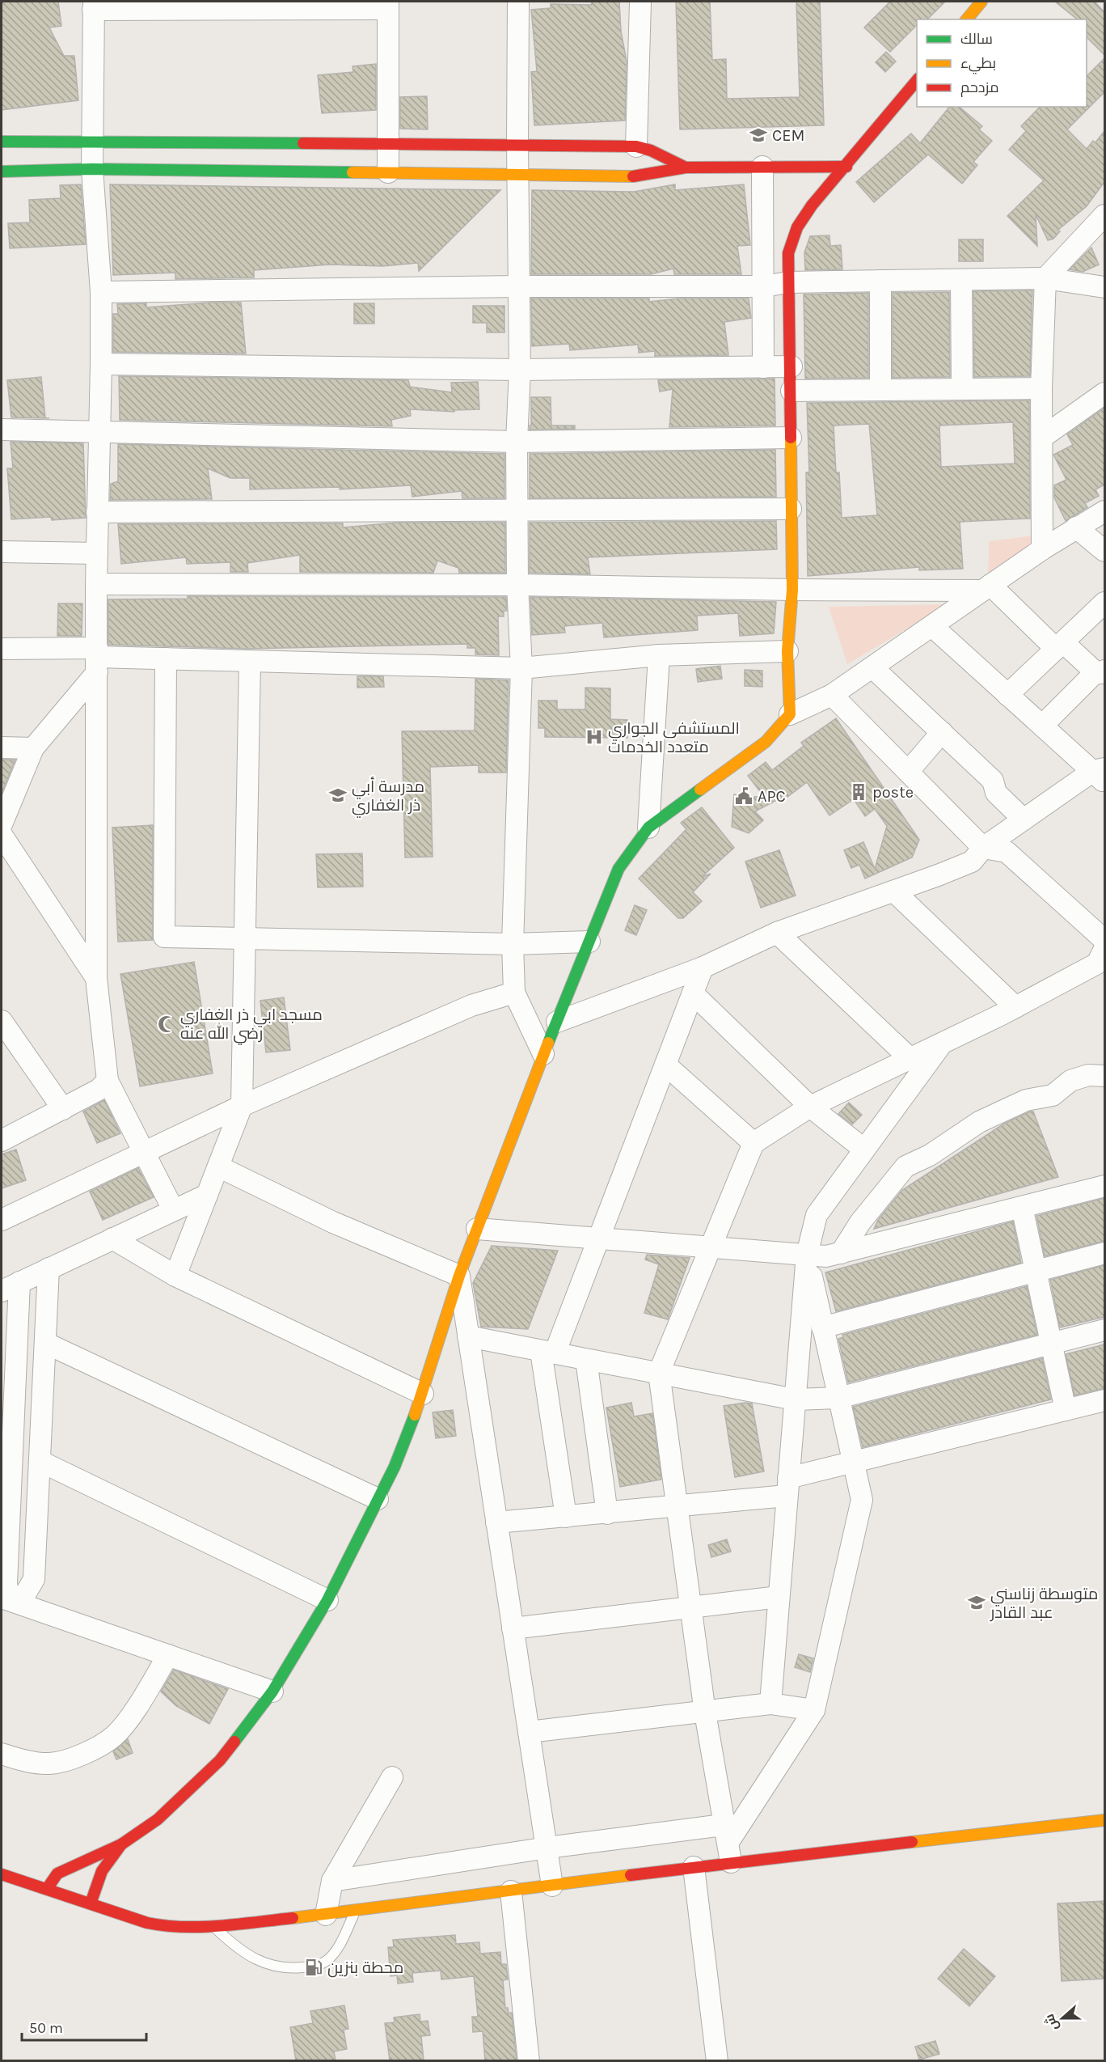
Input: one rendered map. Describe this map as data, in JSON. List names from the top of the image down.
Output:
{
  "places": {
    "school or university": ["CEM", "مدرسة أبي ذر الغفاري", "متوسطة زناسني عبد القادر"],
    "hospital": ["المستشفى الجواري متعدد الخدمات"],
    "building": ["poste"],
    "public building": ["APC"],
    "mosque": ["مسجد ابي ذر الغفاري رضي الله عنه"],
    "fuel station": ["محطة بنزين"]
  },
  "legend": ["سالك", "بطيء", "مزدحم"],
  "scale_bar": "50 m",
  "north": "left"
}
